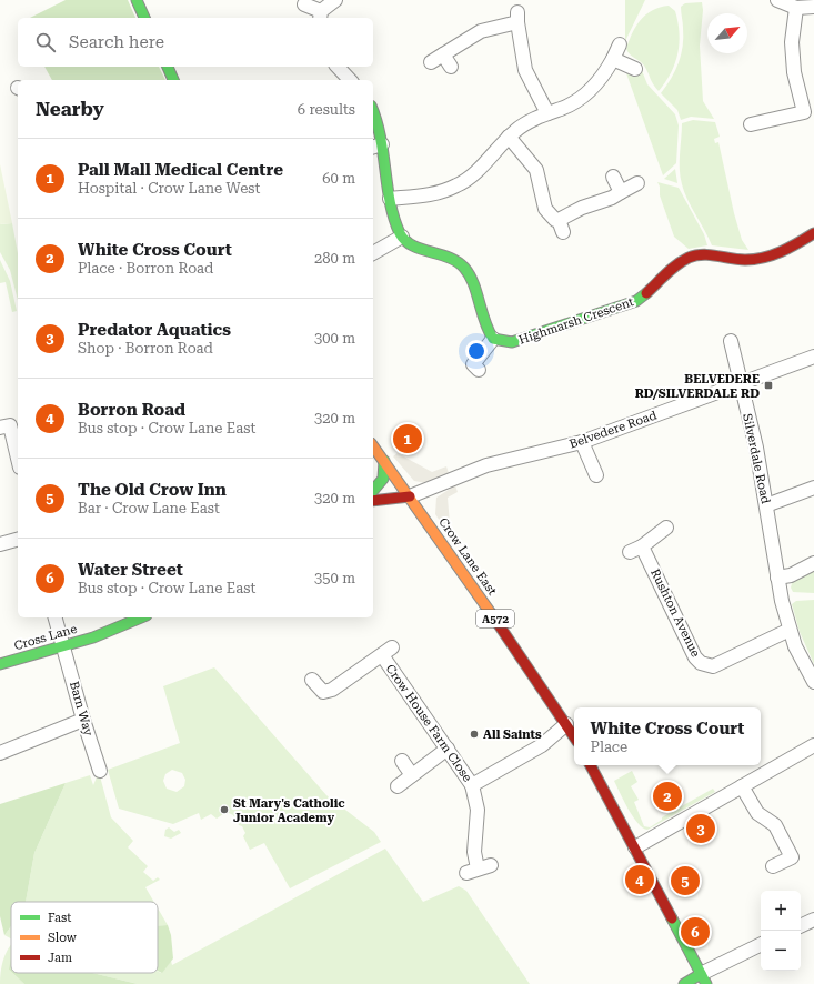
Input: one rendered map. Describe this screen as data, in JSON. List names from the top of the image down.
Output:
{
  "streets": {
    "street": [
      "Highmarsh Crescent",
      "Belvedere Road",
      "Silverdale Road",
      "Crow Lane East",
      "Rushton Avenue",
      "A572",
      "Cross Lane",
      "Barn Way",
      "Crow House Farm Close"
    ]
  },
  "crossings": [
    ["Belvedere Road", "Silverdale Road"],
    ["Belvedere Road", "Crow Lane East"],
    ["Belvedere Road", "A572"],
    ["Silverdale Road", "Rushton Avenue"],
    ["Crow Lane East", "A572"],
    ["Crow Lane East", "Crow House Farm Close"],
    ["Cross Lane", "Barn Way"]
  ],
  "places": {
    "transit": ["BELVEDERE RD/SILVERDALE RD"],
    "other": ["All Saints", "St Mary's Catholic Junior Academy"]
  },
  "legend": ["Fast", "Slow", "Jam"],
  "north": "top right",
  "page": {
    "search": "Search here",
    "heading": ["Nearby", "6 results"],
    "list": [
      {
        "mark": "1",
        "name": "Pall Mall Medical Centre",
        "note": "Hospital · Crow Lane West",
        "value": "60 m"
      },
      {
        "mark": "2",
        "name": "White Cross Court",
        "note": "Place · Borron Road",
        "value": "280 m"
      },
      {
        "mark": "3",
        "name": "Predator Aquatics",
        "note": "Shop · Borron Road",
        "value": "300 m"
      },
      {
        "mark": "4",
        "name": "Borron Road",
        "note": "Bus stop · Crow Lane East",
        "value": "320 m"
      },
      {
        "mark": "5",
        "name": "The Old Crow Inn",
        "note": "Bar · Crow Lane East",
        "value": "320 m"
      },
      {
        "mark": "6",
        "name": "Water Street",
        "note": "Bus stop · Crow Lane East",
        "value": "350 m"
      }
    ],
    "pins": [
      "1",
      "2",
      "3",
      "4",
      "5",
      "6"
    ],
    "popup": ["White Cross Court", "Place"],
    "map_buttons": ["+", "−"]
  }
}
